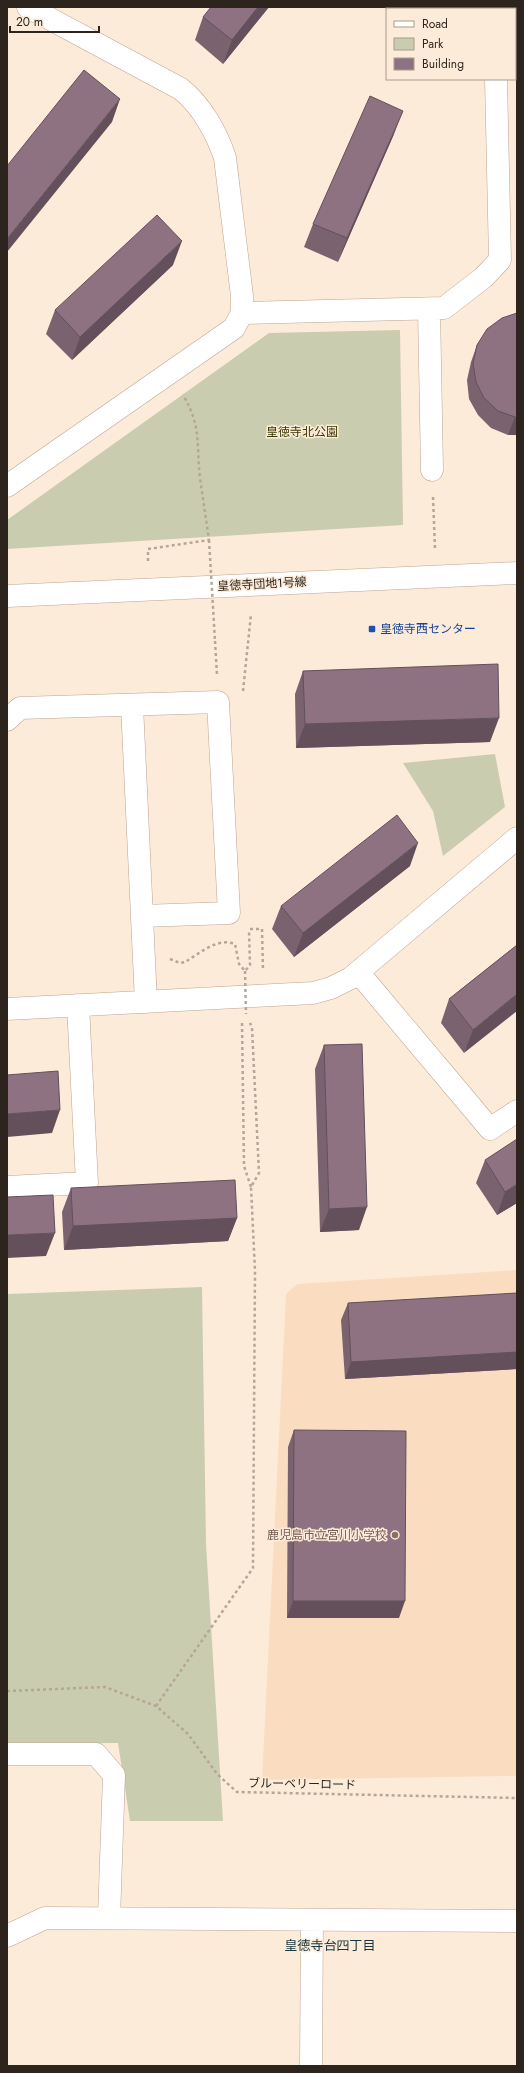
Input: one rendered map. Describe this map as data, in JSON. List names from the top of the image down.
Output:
{
  "streets": {
    "street": ["皇徳寺団地1号線"],
    "path": ["ブルーベリーロード"]
  },
  "districts": ["皇徳寺台四丁目"],
  "parks": ["皇徳寺北公園"],
  "places": {
    "transit": ["皇徳寺西センター"],
    "other": ["鹿児島市立宮川小学校"]
  },
  "legend": ["Road", "Park", "Building"],
  "scale_bar": "20 m"
}
